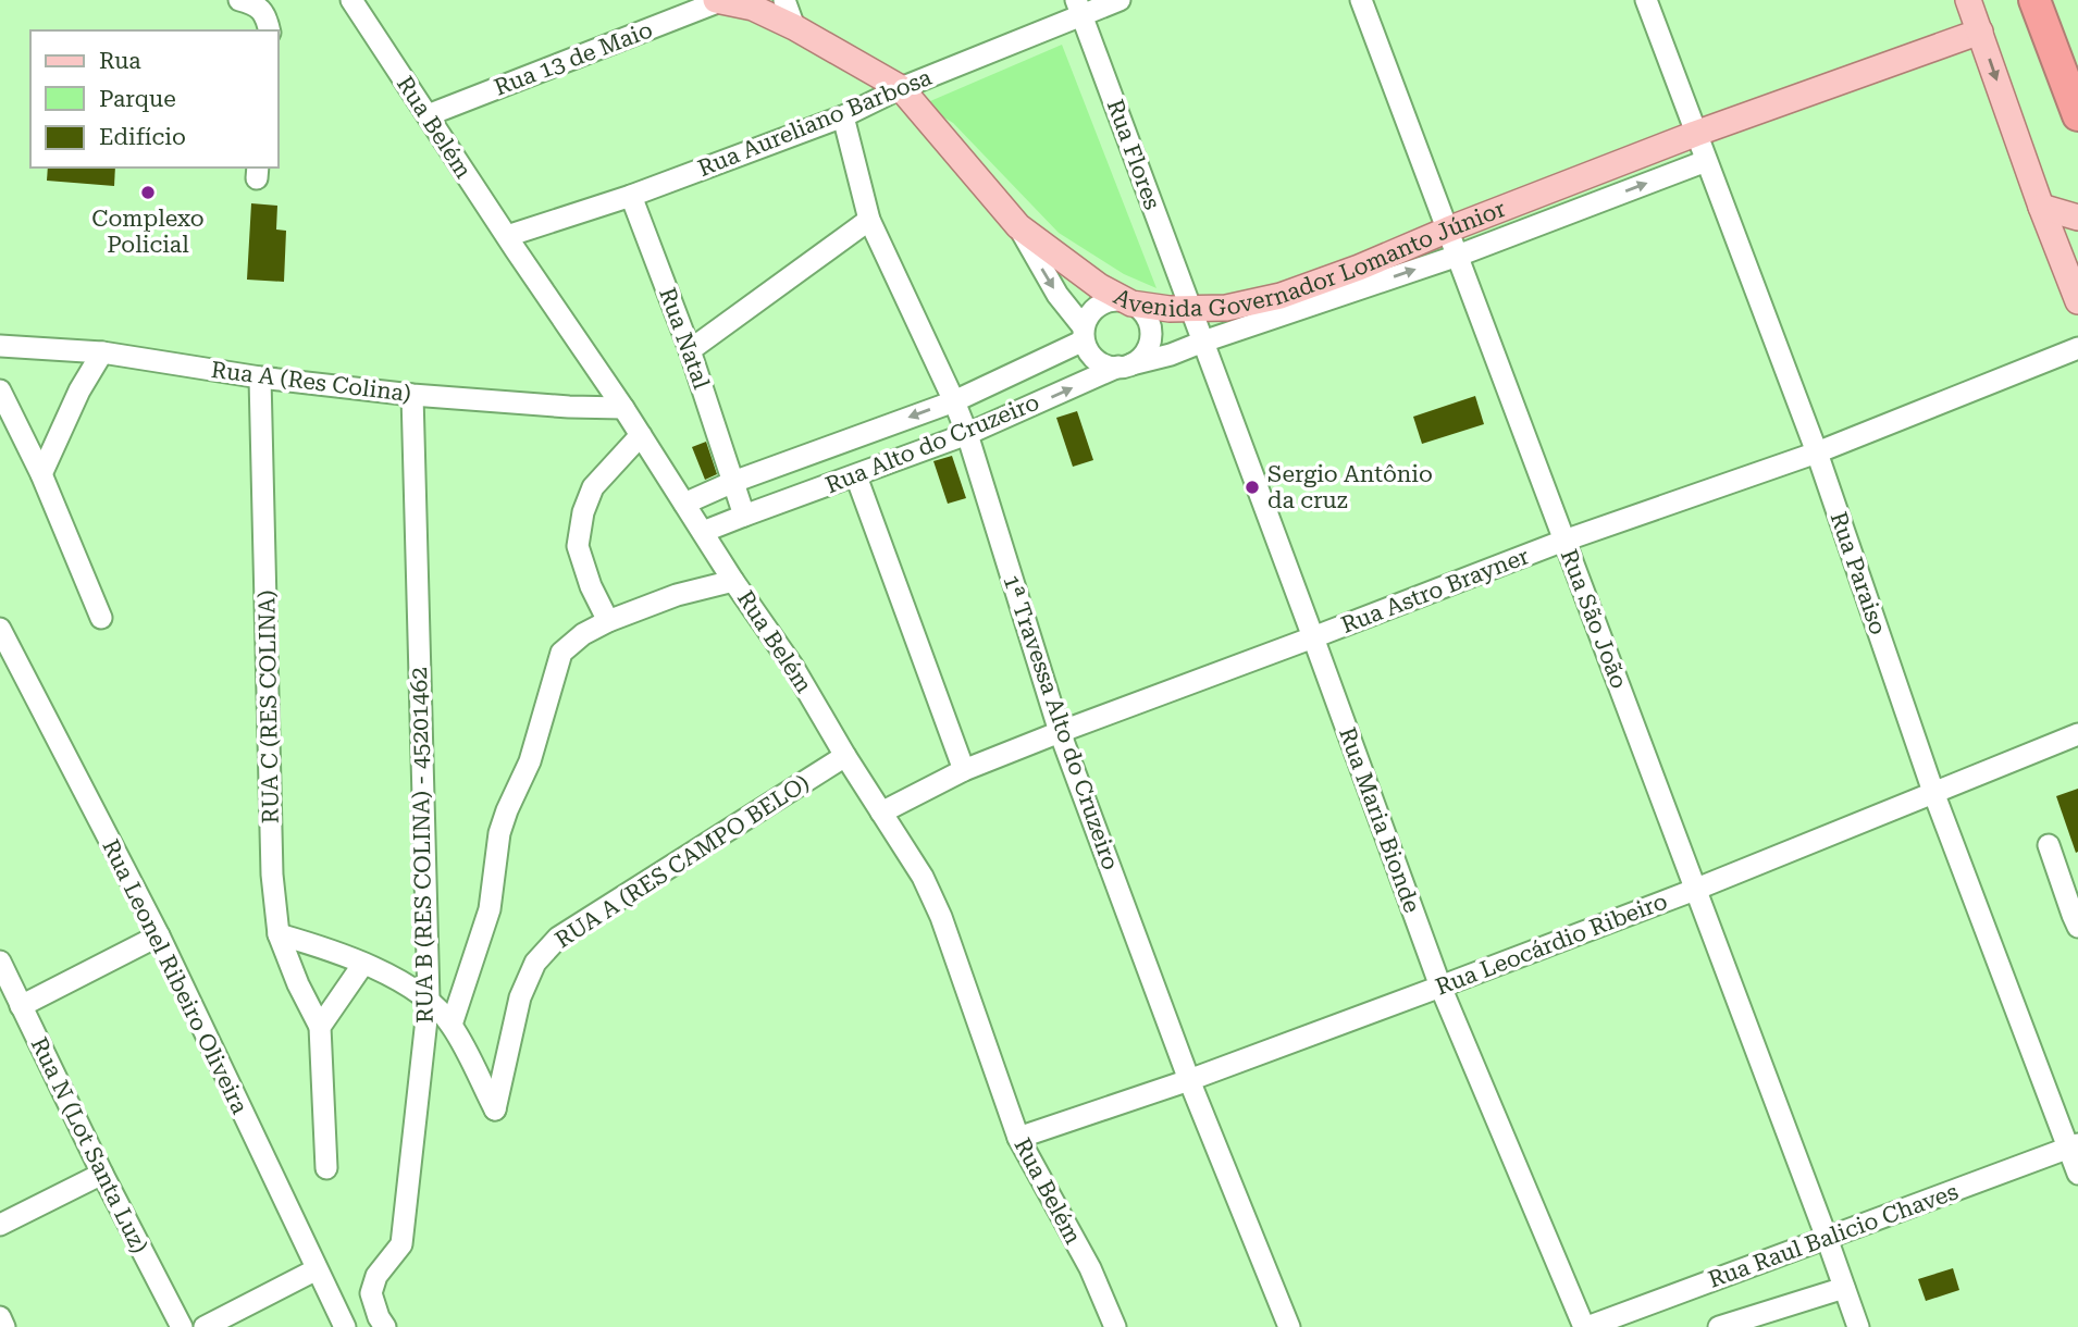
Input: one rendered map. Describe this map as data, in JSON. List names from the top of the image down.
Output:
{
  "streets": {
    "main road": ["Avenida Governador Lomanto Júnior"],
    "street": [
      "Rua 13 de Maio",
      "Rua Aureliano Barbosa",
      "Rua Belém",
      "Rua Flores",
      "Rua Natal",
      "Rua A (Res Colina)",
      "Rua Alto do Cruzeiro",
      "Rua Paraiso",
      "Rua Astro Brayner",
      "Rua São João",
      "RUA C (RES COLINA)",
      "1ª Travessa Alto do Cruzeiro",
      "Rua Maria Bionde",
      "RUA B (RES COLINA) - 45201462",
      "RUA A (RES CAMPO BELO)",
      "Rua Leocárdio Ribeiro",
      "Rua Leonel Ribeiro Oliveira",
      "Rua N (Lot Santa Luz)",
      "Rua Raul Balicio Chaves"
    ]
  },
  "crossings": [
    ["Rua 13 de Maio", "Rua Belém"],
    ["Rua 13 de Maio", "Avenida Governador Lomanto Júnior"],
    ["Rua Aureliano Barbosa", "Rua Belém"],
    ["Rua Aureliano Barbosa", "Rua Flores"],
    ["Rua Aureliano Barbosa", "Avenida Governador Lomanto Júnior"],
    ["Rua Aureliano Barbosa", "Rua Natal"],
    ["Rua Aureliano Barbosa", "1ª Travessa Alto do Cruzeiro"],
    ["Rua Belém", "Rua A (Res Colina)"],
    ["Rua Belém", "Rua Alto do Cruzeiro"],
    ["Rua Belém", "Rua Astro Brayner"],
    ["Rua Belém", "RUA A (RES CAMPO BELO)"],
    ["Rua Belém", "Rua Leocárdio Ribeiro"],
    ["Rua Flores", "Avenida Governador Lomanto Júnior"],
    ["Rua Flores", "Rua Maria Bionde"],
    ["Avenida Governador Lomanto Júnior", "Rua Alto do Cruzeiro"],
    ["Avenida Governador Lomanto Júnior", "Rua Paraiso"],
    ["Avenida Governador Lomanto Júnior", "Rua São João"],
    ["Avenida Governador Lomanto Júnior", "Rua Maria Bionde"],
    ["Rua Natal", "Rua Alto do Cruzeiro"],
    ["Rua A (Res Colina)", "RUA C (RES COLINA)"],
    ["Rua A (Res Colina)", "RUA B (RES COLINA) - 45201462"],
    ["Rua Alto do Cruzeiro", "Rua Paraiso"],
    ["Rua Alto do Cruzeiro", "Rua São João"],
    ["Rua Alto do Cruzeiro", "1ª Travessa Alto do Cruzeiro"],
    ["Rua Alto do Cruzeiro", "Rua Maria Bionde"],
    ["Rua Paraiso", "Rua Astro Brayner"],
    ["Rua Paraiso", "Rua Leocárdio Ribeiro"],
    ["Rua Paraiso", "Rua Raul Balicio Chaves"],
    ["Rua Astro Brayner", "Rua São João"],
    ["Rua Astro Brayner", "1ª Travessa Alto do Cruzeiro"],
    ["Rua Astro Brayner", "Rua Maria Bionde"],
    ["Rua São João", "Rua Leocárdio Ribeiro"],
    ["Rua São João", "Rua Raul Balicio Chaves"],
    ["1ª Travessa Alto do Cruzeiro", "Rua Leocárdio Ribeiro"],
    ["Rua Maria Bionde", "Rua Leocárdio Ribeiro"],
    ["Rua Maria Bionde", "Rua Raul Balicio Chaves"]
  ],
  "places": ["Complexo Policial", "Sergio Antônio da cruz"],
  "legend": ["Rua", "Parque", "Edifício"]
}
